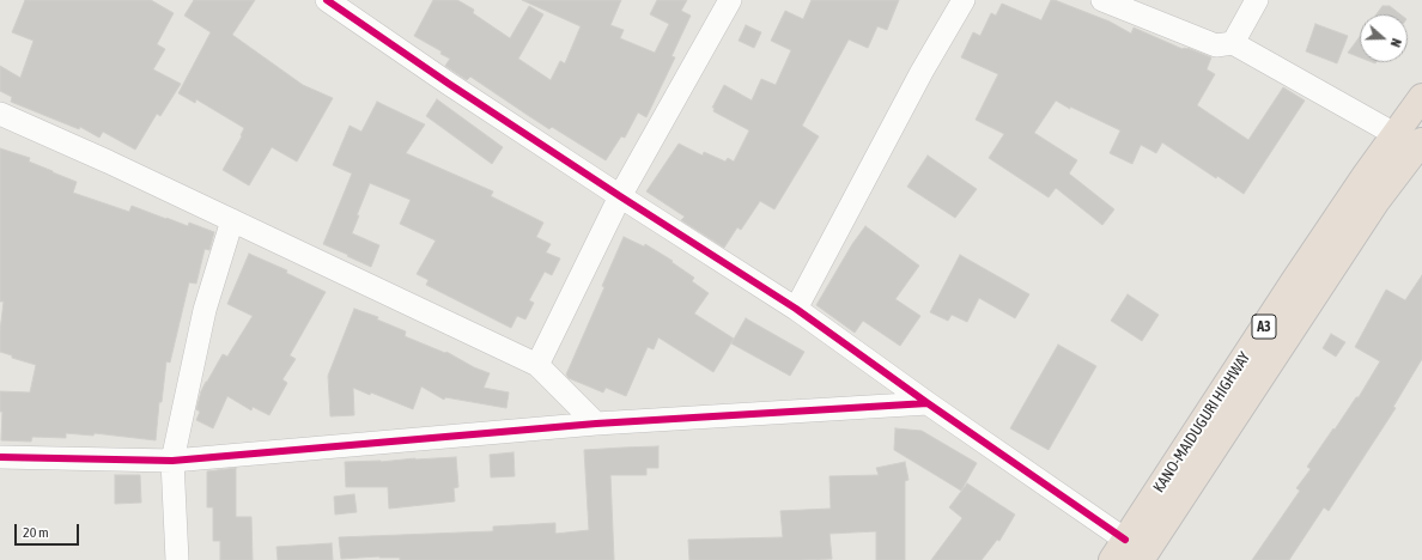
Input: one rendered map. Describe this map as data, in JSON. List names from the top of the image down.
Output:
{
  "streets": {
    "highway": ["A3", "KANO-MAIDUGURI HIGHWAY"]
  },
  "scale_bar": "20 m",
  "north": "right"
}
